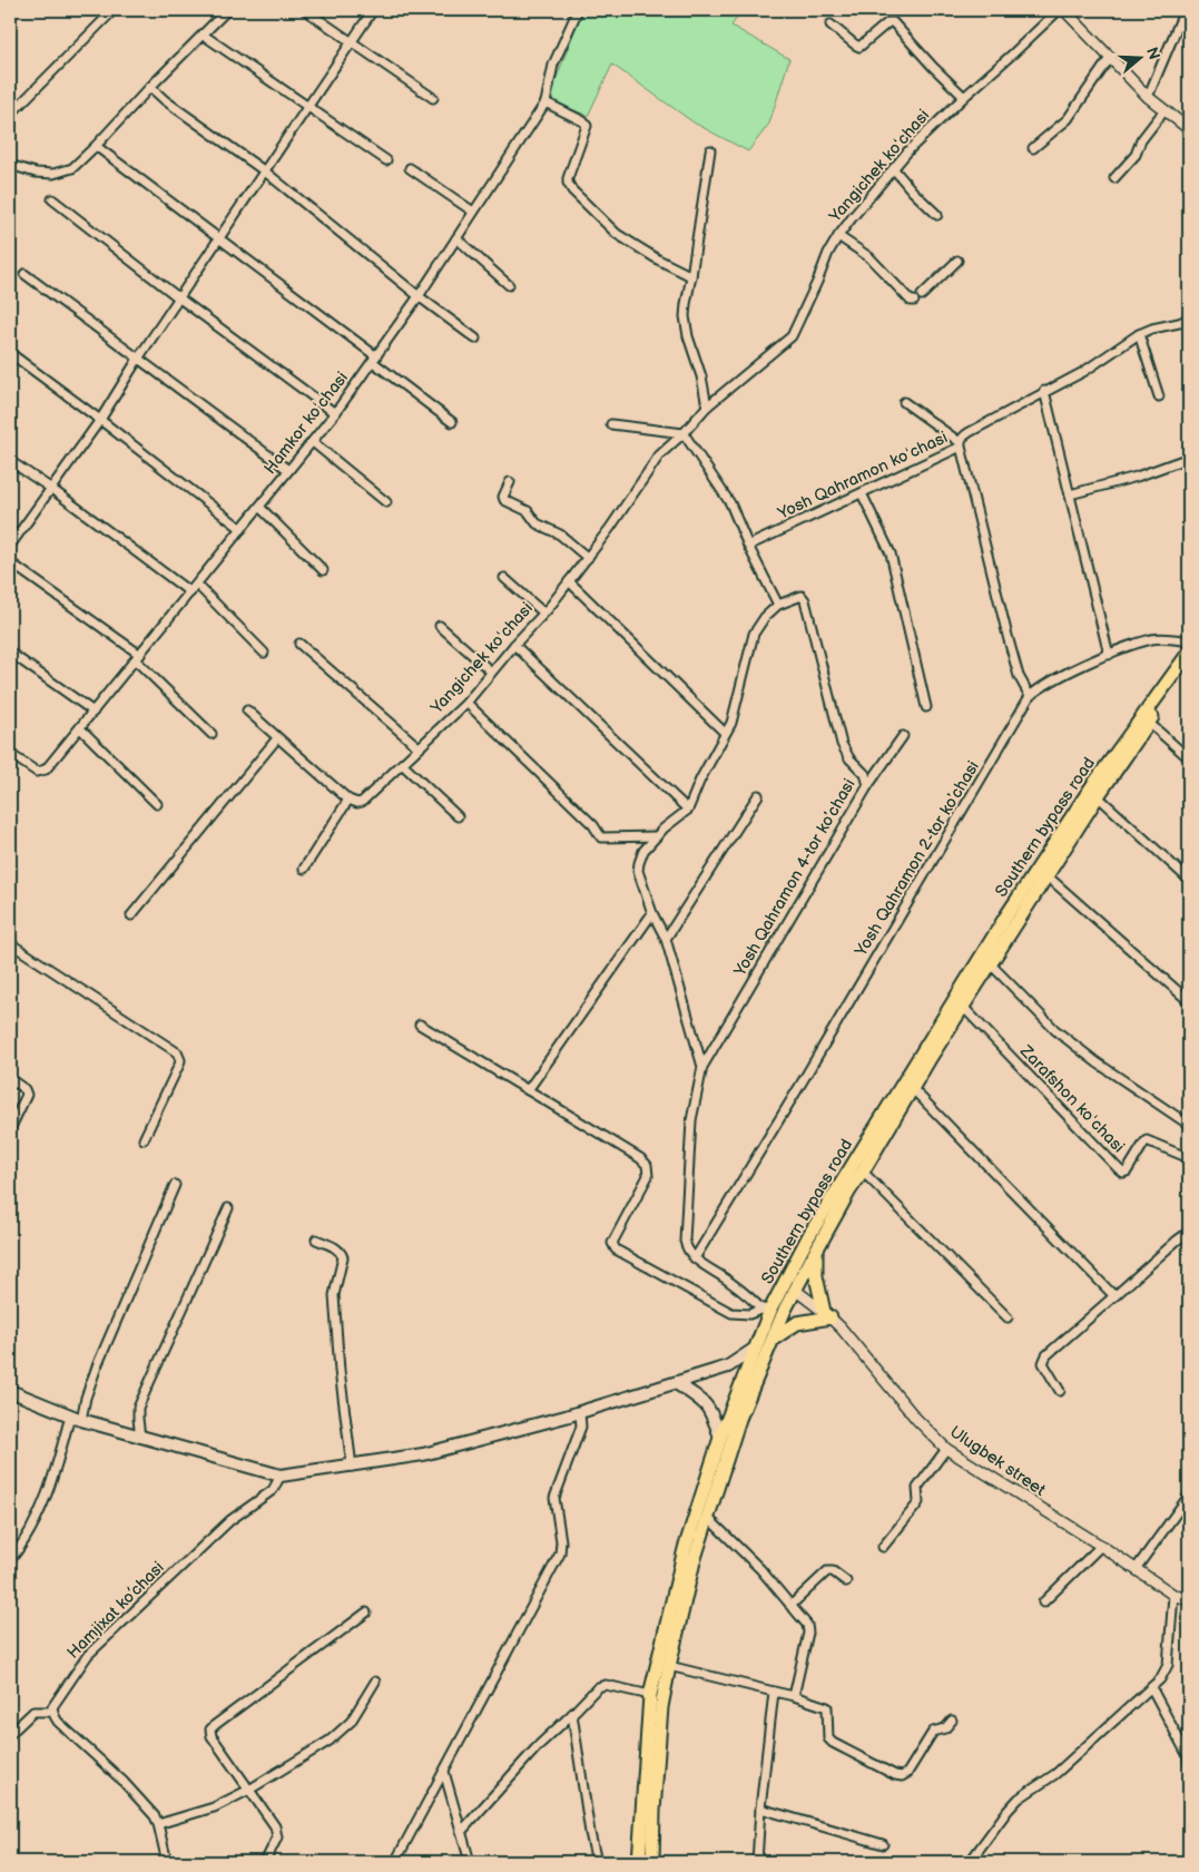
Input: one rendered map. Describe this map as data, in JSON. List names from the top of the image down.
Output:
{
  "streets": {
    "highway": ["Southern bypass road"],
    "street": [
      "Yangichek koʻchasi",
      "Hamkor koʻchasi",
      "Yosh Qahramon koʻchasi",
      "Yosh Qahramon 2-tor koʼchasi",
      "Yosh Qahramon 4-tor koʼchasi",
      "Zarafshon koʻchasi",
      "Ulugbek street",
      "Hamjixat ko’chasi"
    ]
  },
  "crossings": [
    ["Southern bypass road", "Zarafshon koʻchasi"],
    ["Southern bypass road", "Ulugbek street"]
  ],
  "north": "right"
}
